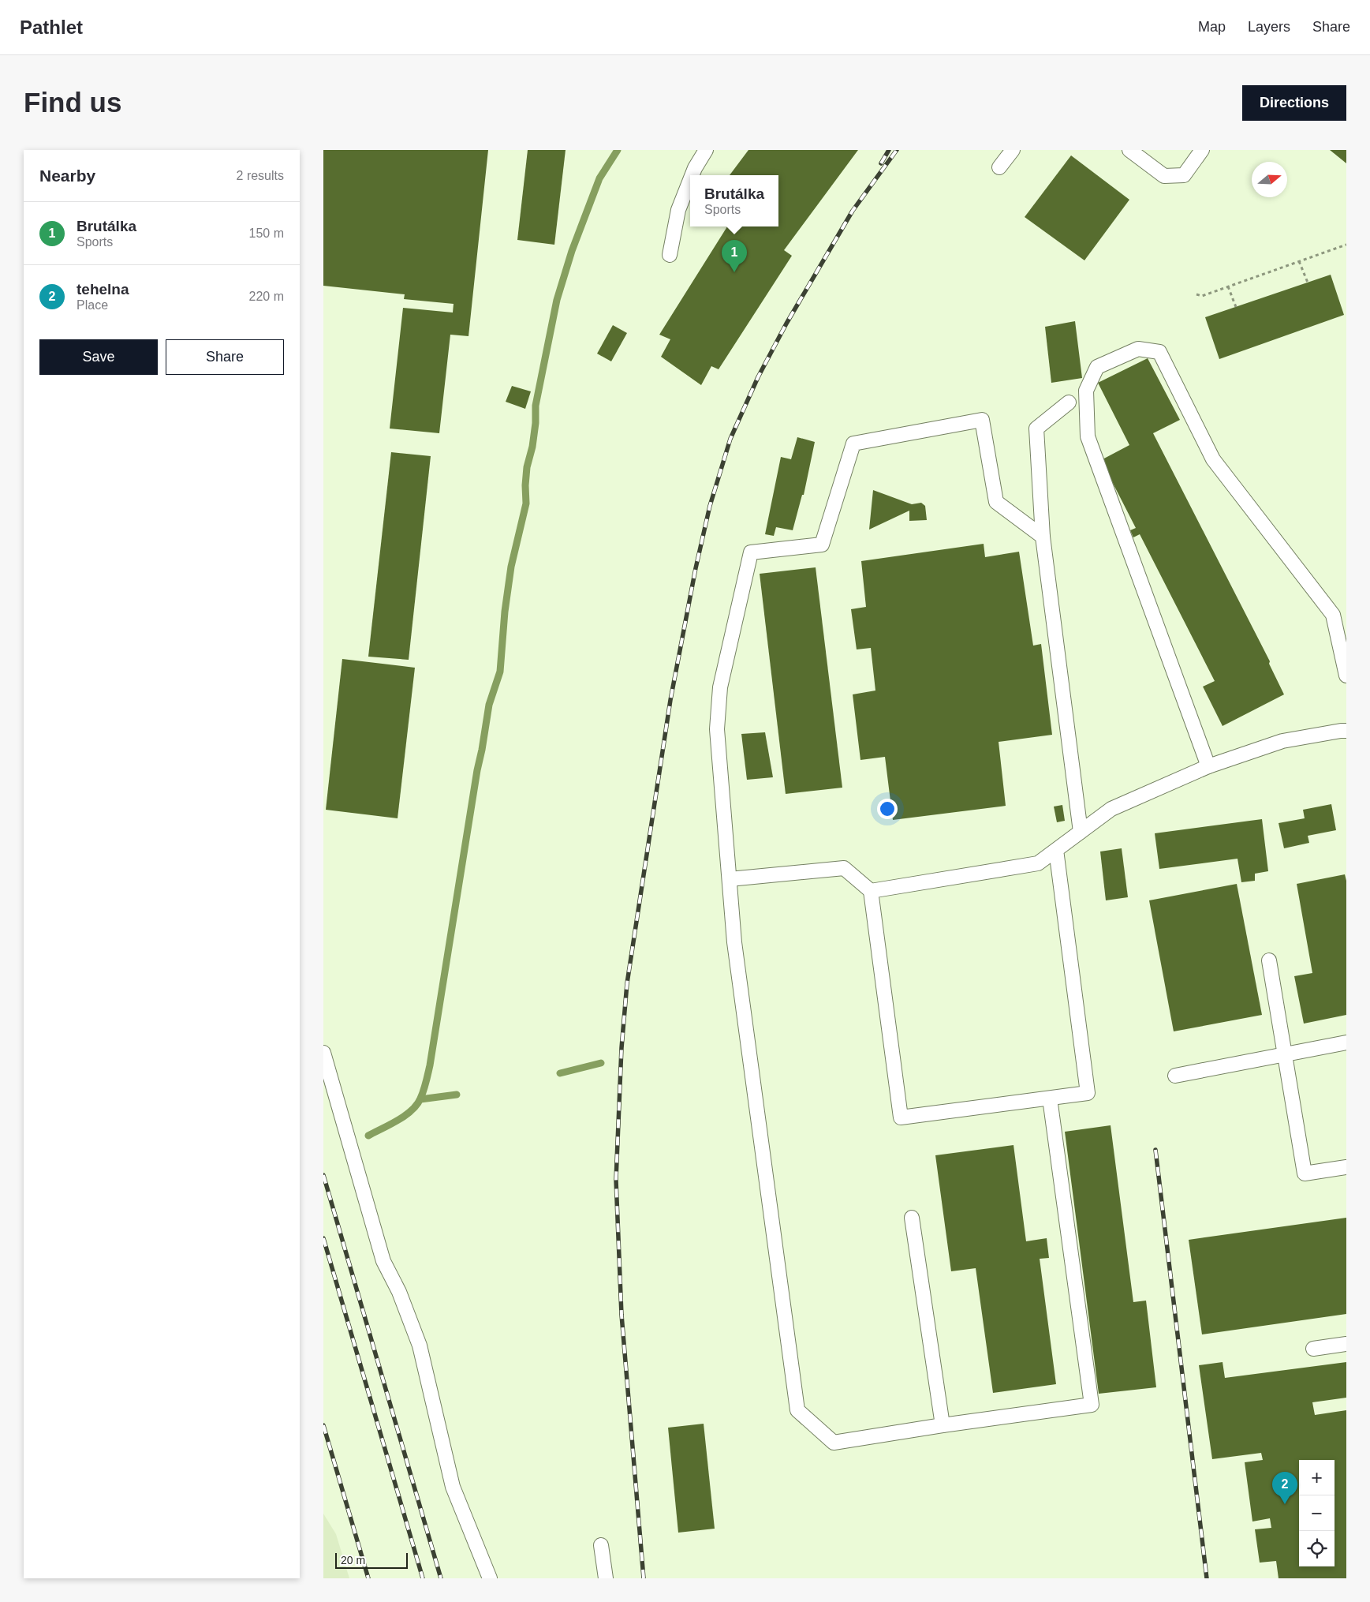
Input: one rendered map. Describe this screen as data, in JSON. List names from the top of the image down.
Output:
{
  "scale_bar": "20 m",
  "north": "right",
  "page": {
    "header": "Pathlet",
    "nav": ["Map", "Layers", "Share"],
    "buttons": [
      "Directions",
      ["Save", "Share"]
    ],
    "title": "Find us",
    "heading": ["Nearby", "2 results"],
    "popup": ["Brutálka", "Sports"],
    "list": [
      {
        "mark": "1",
        "name": "Brutálka",
        "note": "Sports",
        "value": "150 m"
      },
      {
        "mark": "2",
        "name": "tehelna",
        "note": "Place",
        "value": "220 m"
      }
    ],
    "pins": ["1", "2"],
    "map_buttons": ["+", "−"],
    "scale": "20 m"
  }
}
